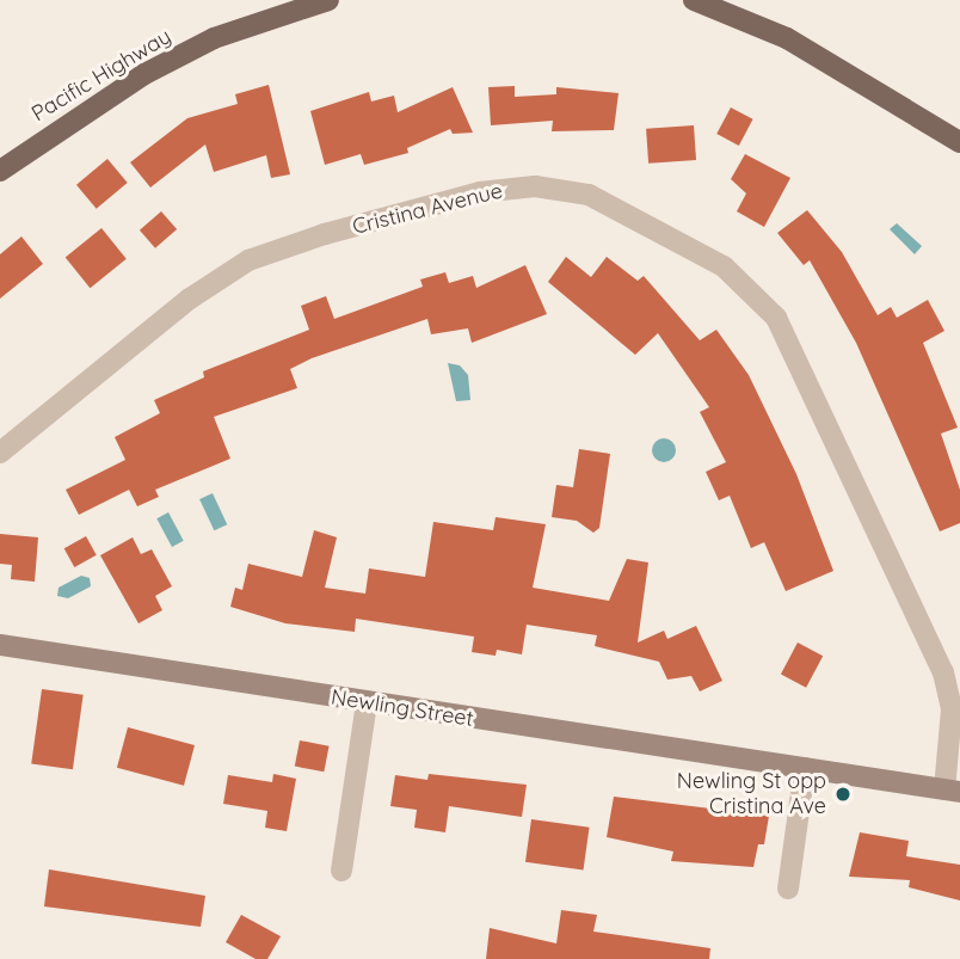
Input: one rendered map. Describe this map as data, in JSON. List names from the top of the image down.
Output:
{
  "streets": {
    "main road": ["Pacific Highway"],
    "street": ["Cristina Avenue", "Newling Street"]
  },
  "crossings": [
    ["Cristina Avenue", "Newling Street"]
  ],
  "places": ["Newling St opp Cristina Ave"]
}
